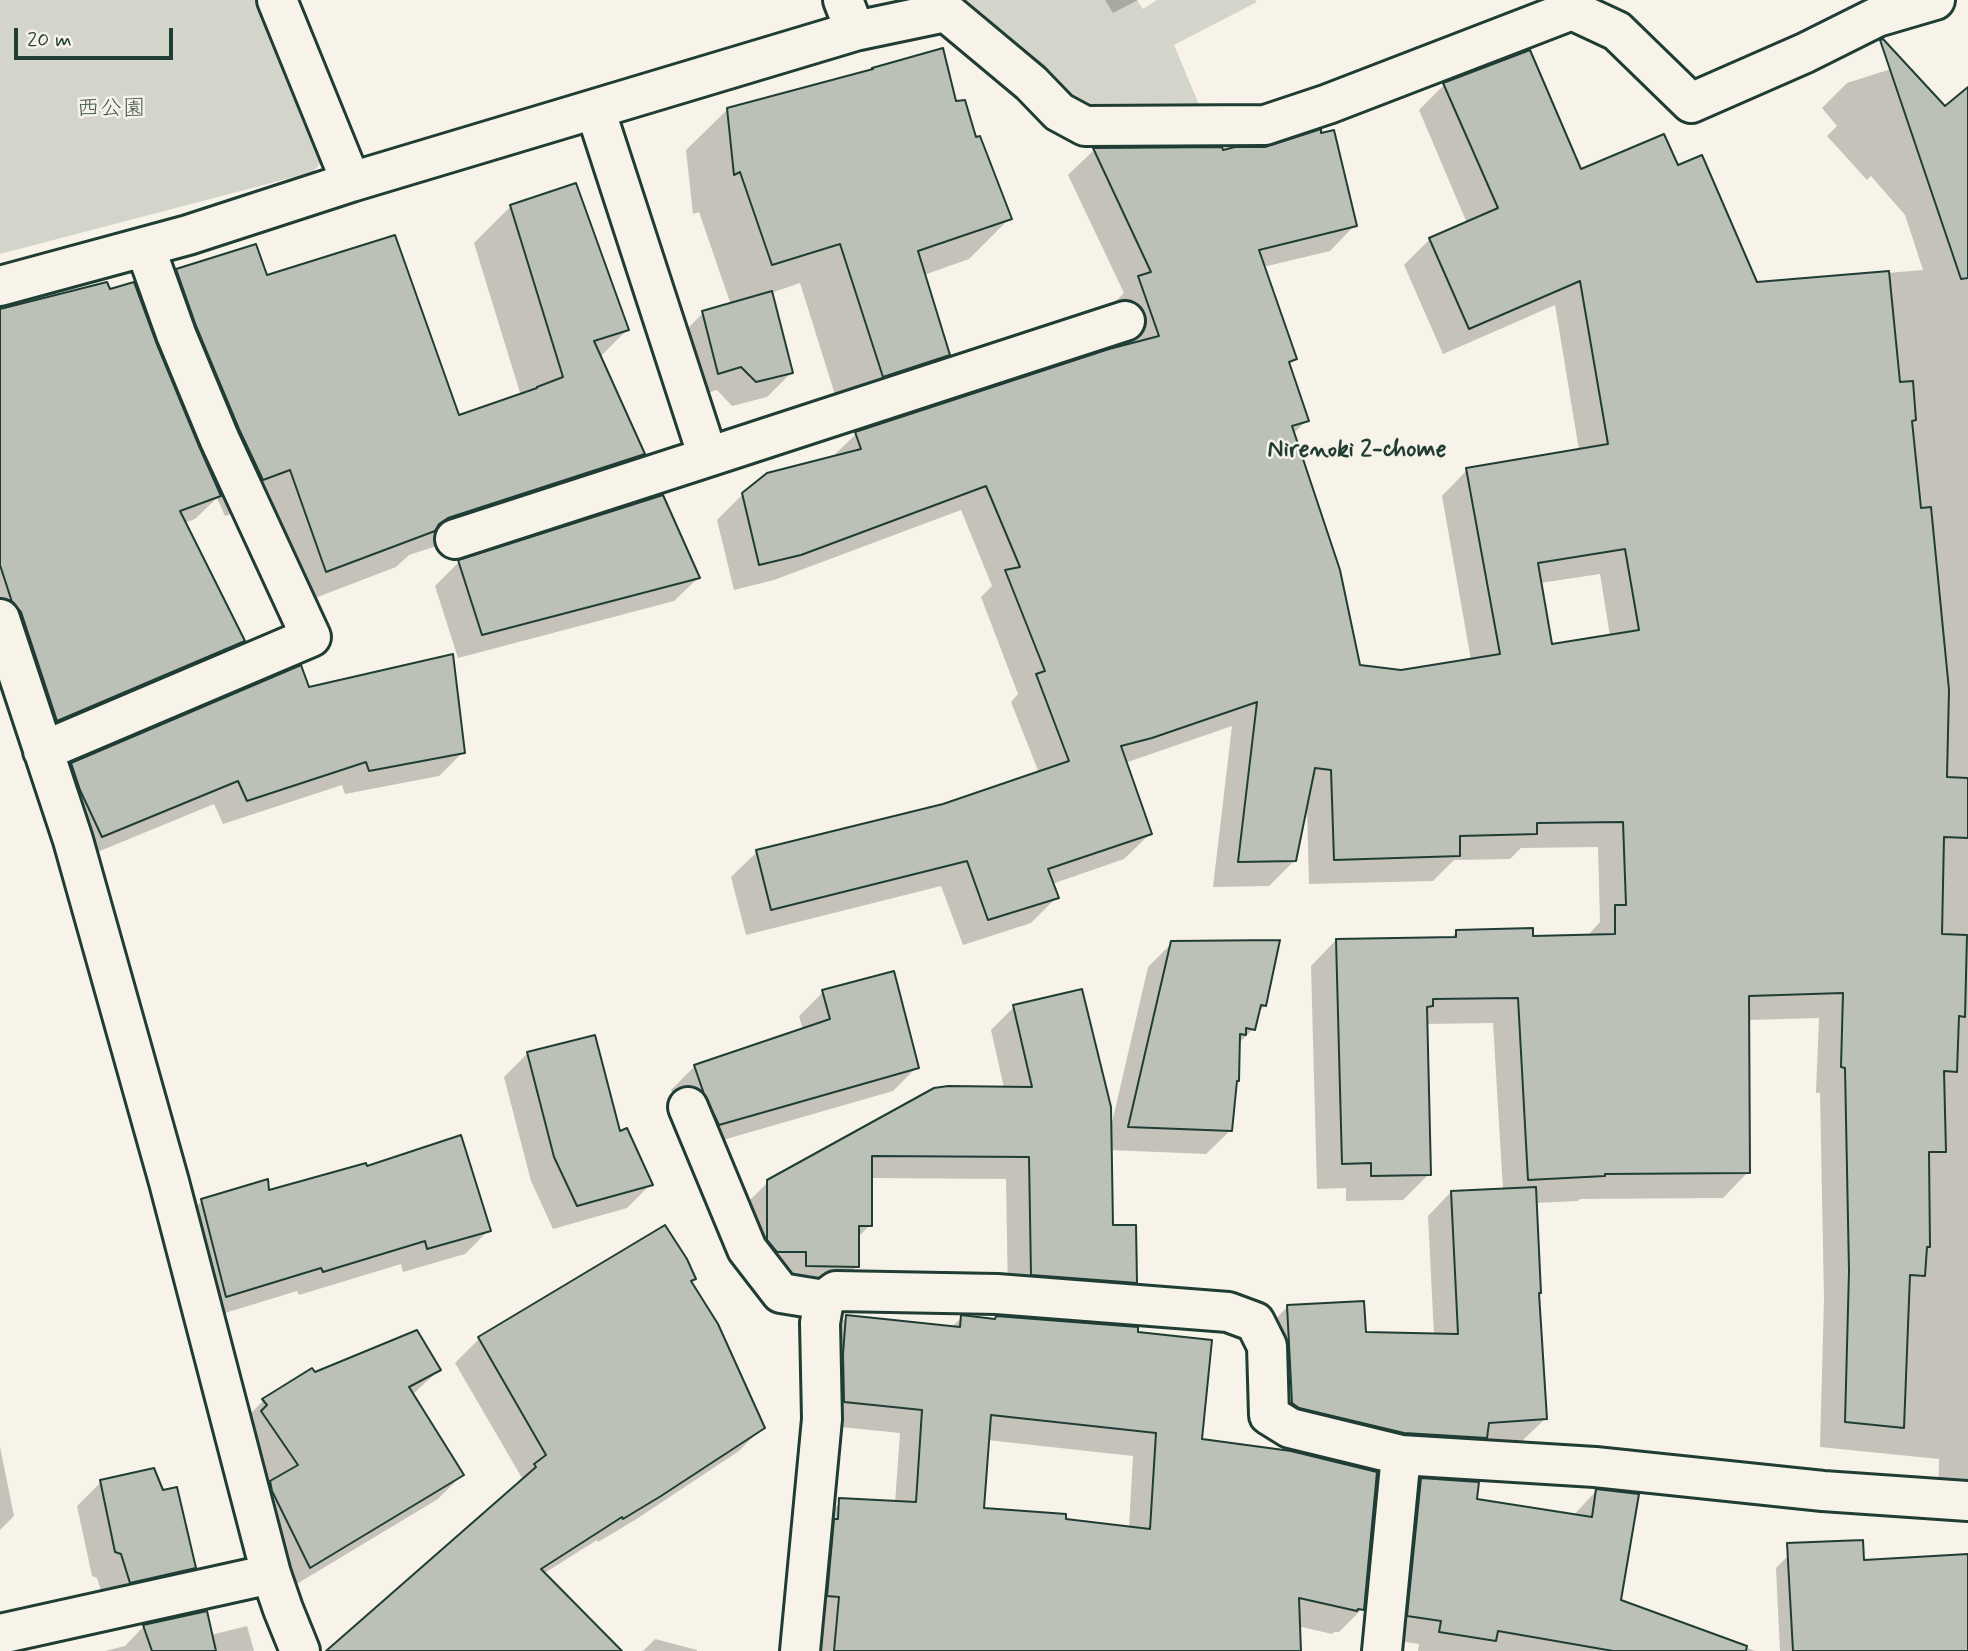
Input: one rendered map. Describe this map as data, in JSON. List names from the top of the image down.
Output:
{
  "districts": ["Nirenoki 2-chome"],
  "parks": ["西公園"],
  "scale_bar": "20 m"
}
